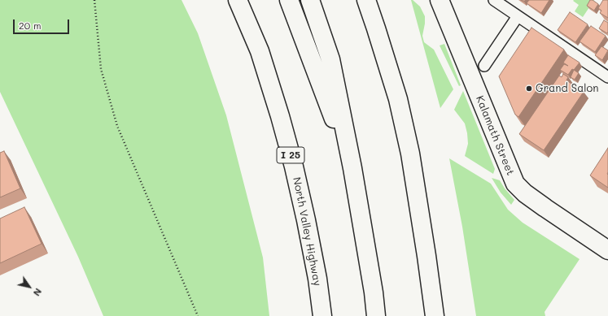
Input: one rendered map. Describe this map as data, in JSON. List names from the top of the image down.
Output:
{
  "streets": {
    "main road": ["Kalamath Street", "I 25", "North Valley Highway"]
  },
  "places": ["Grand Salon"],
  "scale_bar": "20 m",
  "north": "bottom right"
}
